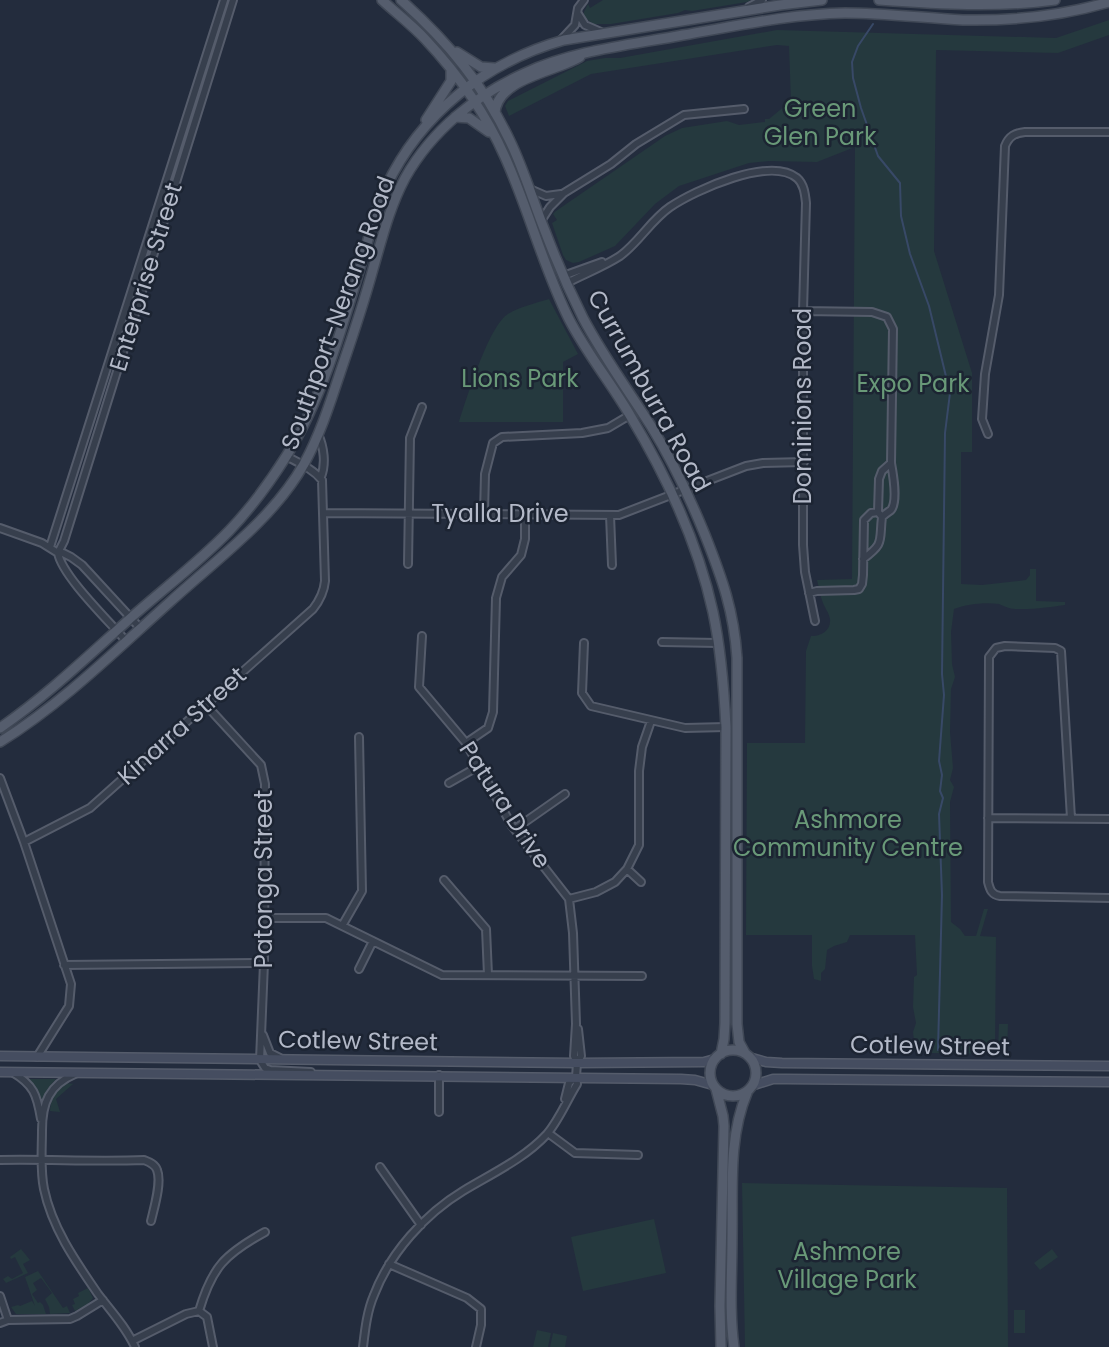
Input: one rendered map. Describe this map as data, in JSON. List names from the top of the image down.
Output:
{
  "streets": {
    "main road": ["Southport-Nerang Road", "Currumburra Road", "Cotlew Street"],
    "street": [
      "Enterprise Street",
      "Dominions Road",
      "Tyalla Drive",
      "Kinarra Street",
      "Patura Drive",
      "Patonga Street"
    ]
  },
  "crossings": [
    ["Southport-Nerang Road", "Currumburra Road"],
    ["Currumburra Road", "Dominions Road"],
    ["Currumburra Road", "Tyalla Drive"],
    ["Currumburra Road", "Cotlew Street"],
    ["Dominions Road", "Tyalla Drive"],
    ["Tyalla Drive", "Kinarra Street"],
    ["Kinarra Street", "Patonga Street"],
    ["Patonga Street", "Cotlew Street"]
  ],
  "parks": [
    "Green Glen Park",
    "Lions Park",
    "Expo Park",
    "Ashmore Community Centre",
    "Ashmore Village Park"
  ]
}
